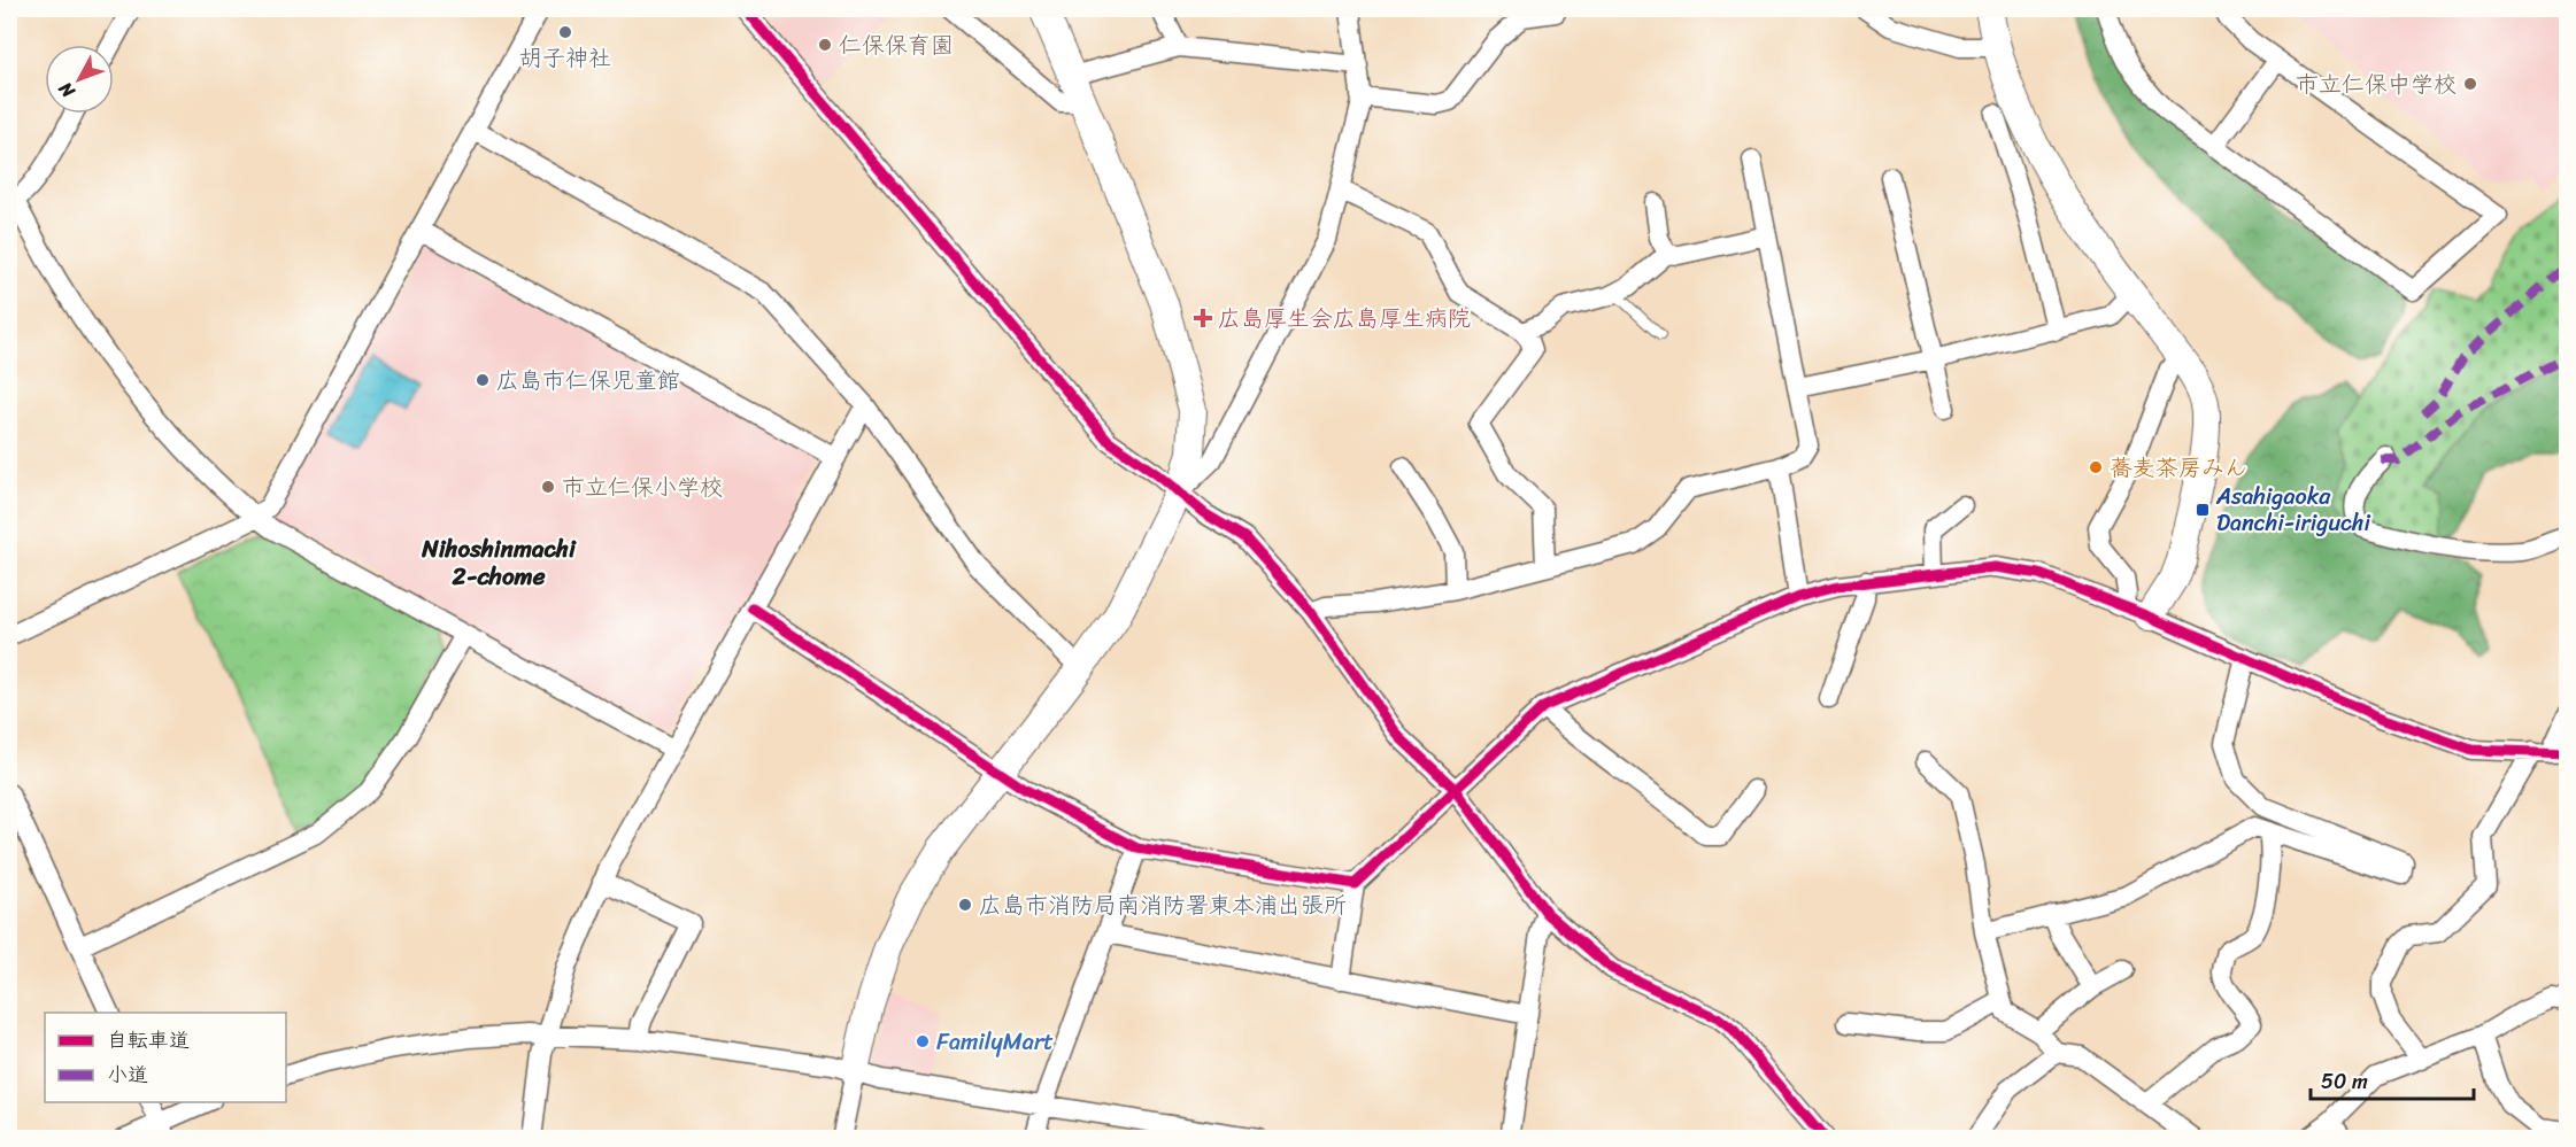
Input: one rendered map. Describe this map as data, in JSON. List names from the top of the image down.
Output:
{
  "districts": ["Nihoshinmachi 2-chome"],
  "places": {
    "other": [
      "胡子神社",
      "仁保保育園",
      "市立仁保中学校",
      "広島市仁保児童館",
      "蕎麦茶房みん",
      "市立仁保小学校",
      "広島市消防局南消防署東本浦出張所",
      "FamilyMart"
    ],
    "health": ["広島厚生会広島厚生病院"],
    "transit": ["Asahigaoka Danchi-iriguchi"]
  },
  "legend": ["自転車道", "小道"],
  "scale_bar": "50 m",
  "north": "bottom left"
}
